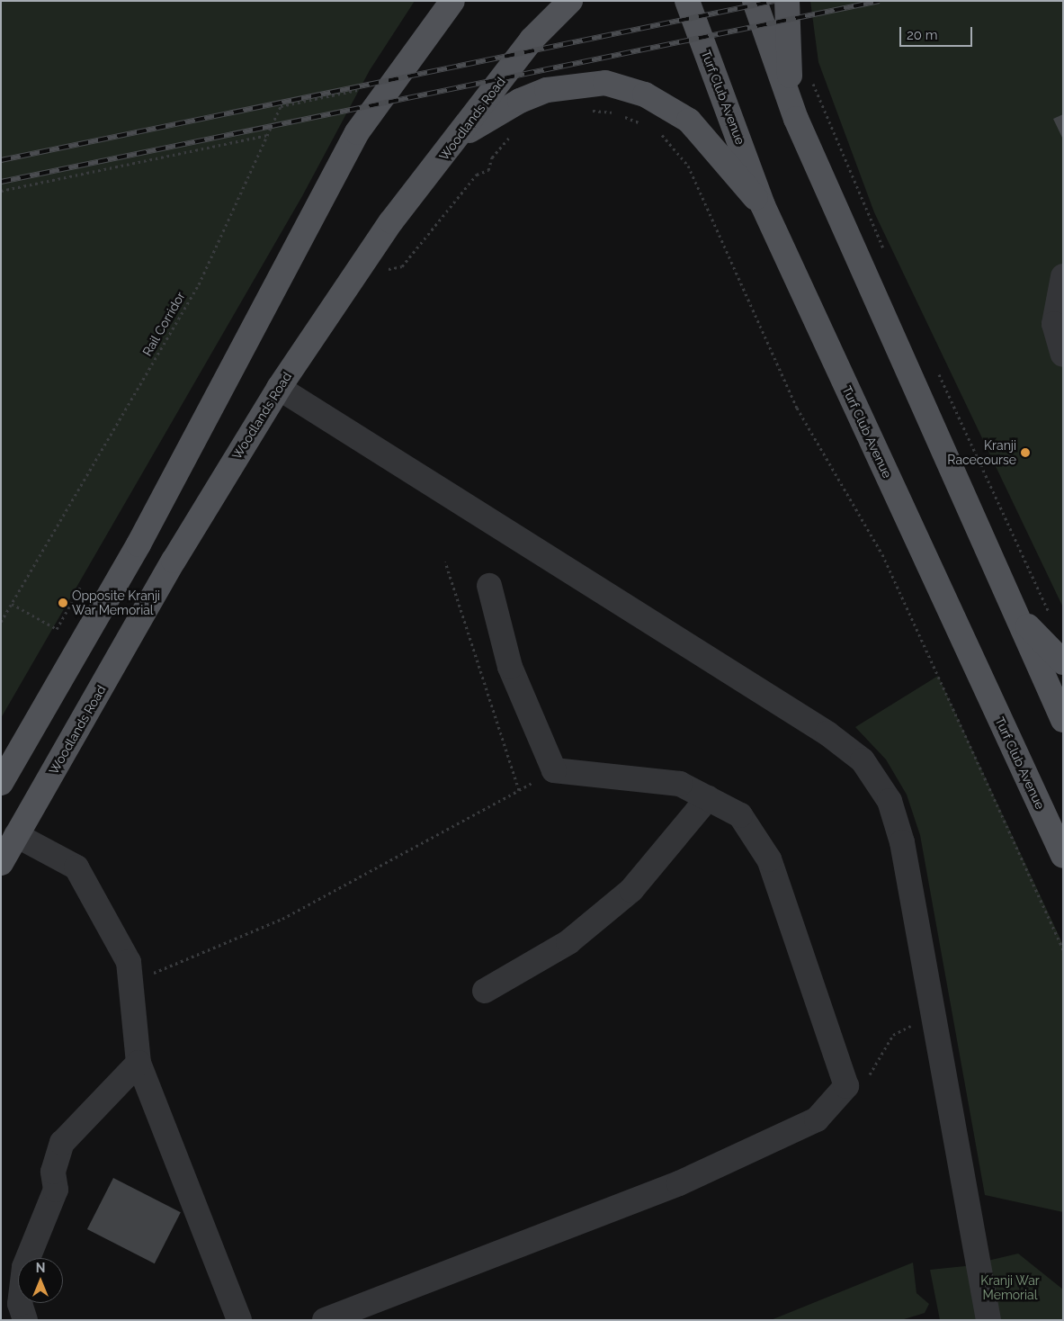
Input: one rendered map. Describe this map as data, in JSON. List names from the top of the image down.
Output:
{
  "streets": {
    "main road": ["Turf Club Avenue", "Woodlands Road"],
    "path": ["Rail Corridor"]
  },
  "parks": ["Kranji War Memorial"],
  "places": ["Kranji Racecourse", "Opposite Kranji War Memorial"],
  "scale_bar": "20 m",
  "north": "top"
}
